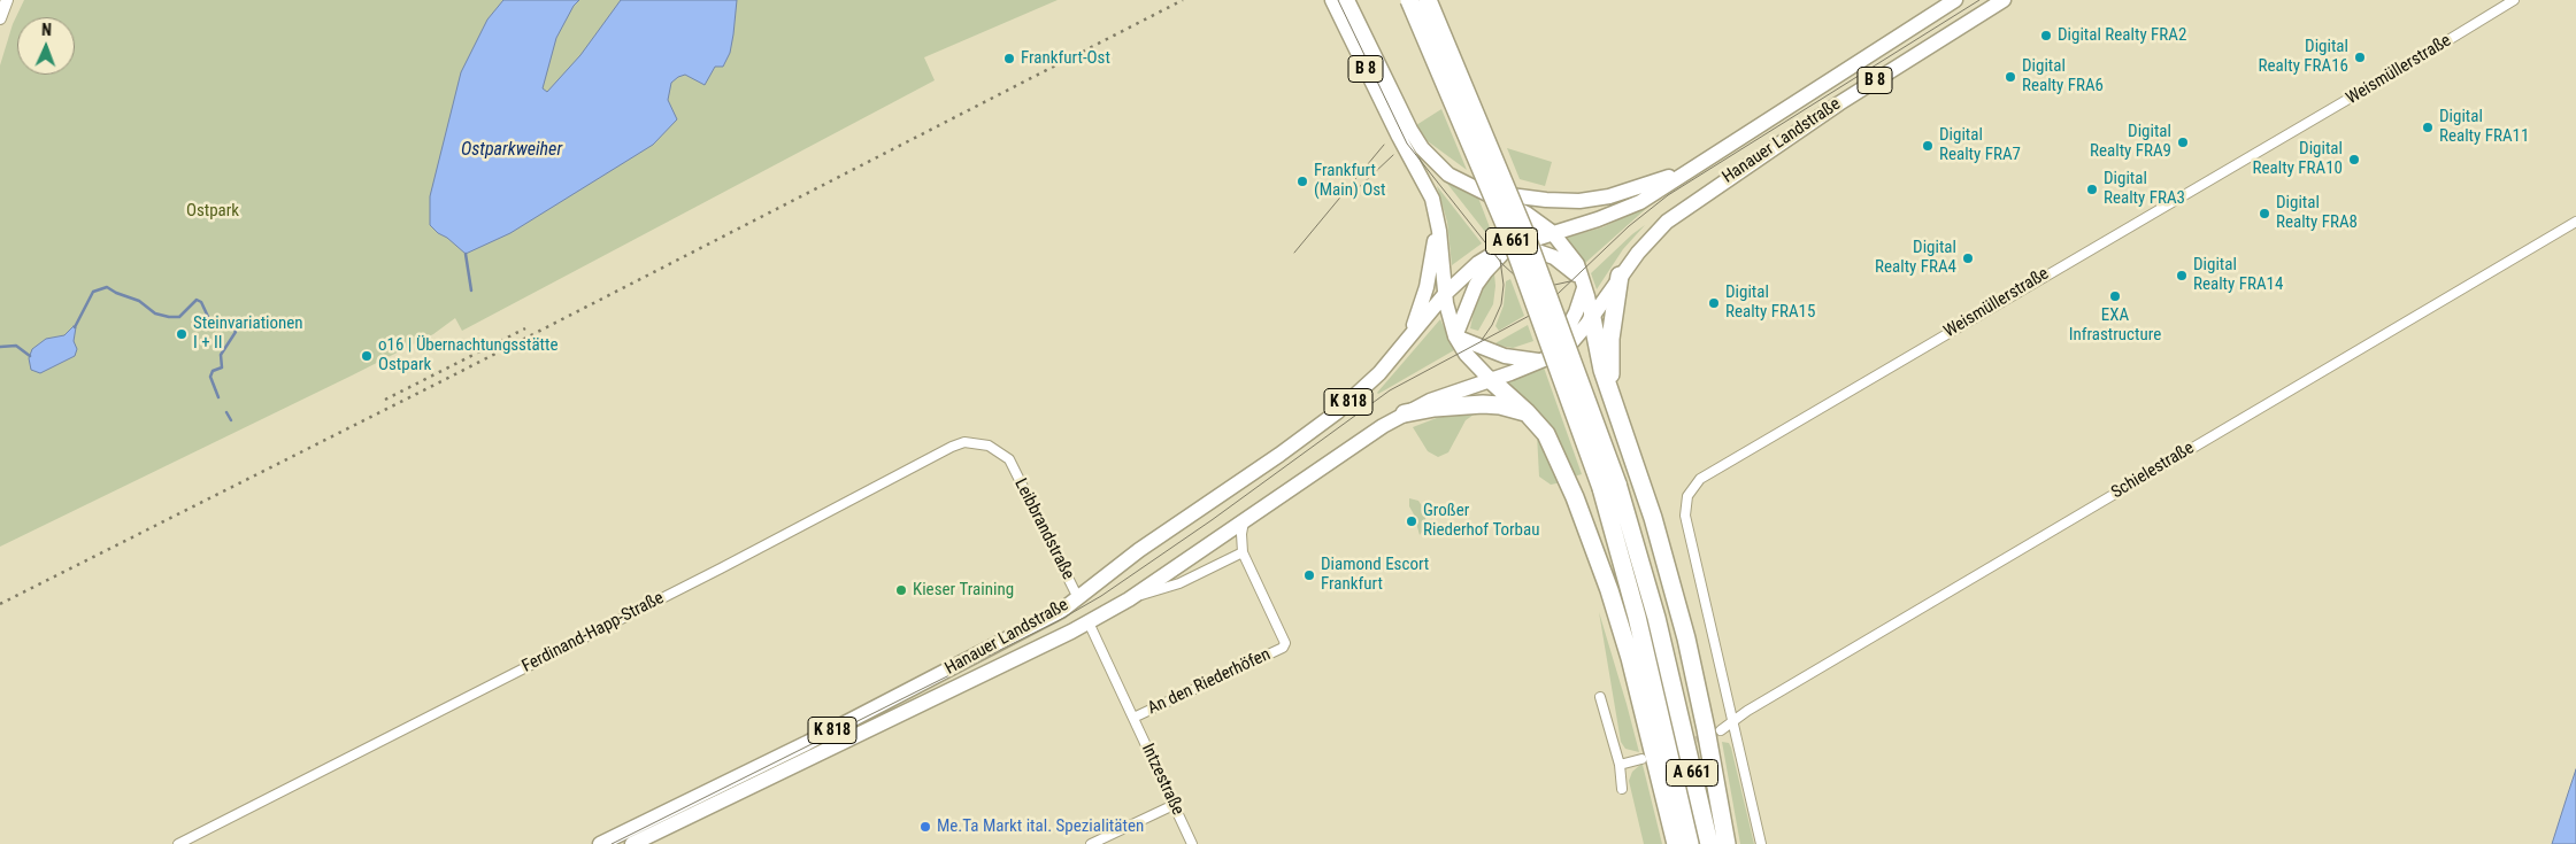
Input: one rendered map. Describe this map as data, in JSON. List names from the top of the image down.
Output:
{
  "streets": {
    "highway": ["A 661"],
    "main road": ["B 8", "Hanauer Landstraße", "K 818"],
    "street": [
      "Weismüllerstraße",
      "Schielestraße",
      "Leibbrandstraße",
      "Ferdinand-Happ-Straße",
      "An den Riederhöfen",
      "Intzestraße"
    ]
  },
  "crossings": [
    ["B 8", "Hanauer Landstraße"],
    ["B 8", "K 818"],
    ["Weismüllerstraße", "Schielestraße"],
    ["Hanauer Landstraße", "K 818"],
    ["Hanauer Landstraße", "Leibbrandstraße"],
    ["Hanauer Landstraße", "An den Riederhöfen"],
    ["Hanauer Landstraße", "Intzestraße"],
    ["Leibbrandstraße", "Ferdinand-Happ-Straße"],
    ["An den Riederhöfen", "Intzestraße"]
  ],
  "water": ["Ostparkweiher"],
  "parks": ["Ostpark"],
  "places": [
    "Digital Realty FRA2",
    "Digital Realty FRA16",
    "Frankfurt-Ost",
    "Digital Realty FRA6",
    "Digital Realty FRA11",
    "Digital Realty FRA9",
    "Digital Realty FRA7",
    "Digital Realty FRA10",
    "Frankfurt (Main) Ost",
    "Digital Realty FRA3",
    "Digital Realty FRA8",
    "Digital Realty FRA4",
    "Digital Realty FRA14",
    "EXA Infrastructure",
    "Digital Realty FRA15",
    "Steinvariationen I + II",
    "o16 | Übernachtungsstätte Ostpark",
    "Großer Riederhof Torbau",
    "Diamond Escort Frankfurt",
    "Kieser Training",
    "Me.Ta Markt ital. Spezialitäten"
  ],
  "north": "top"
}
